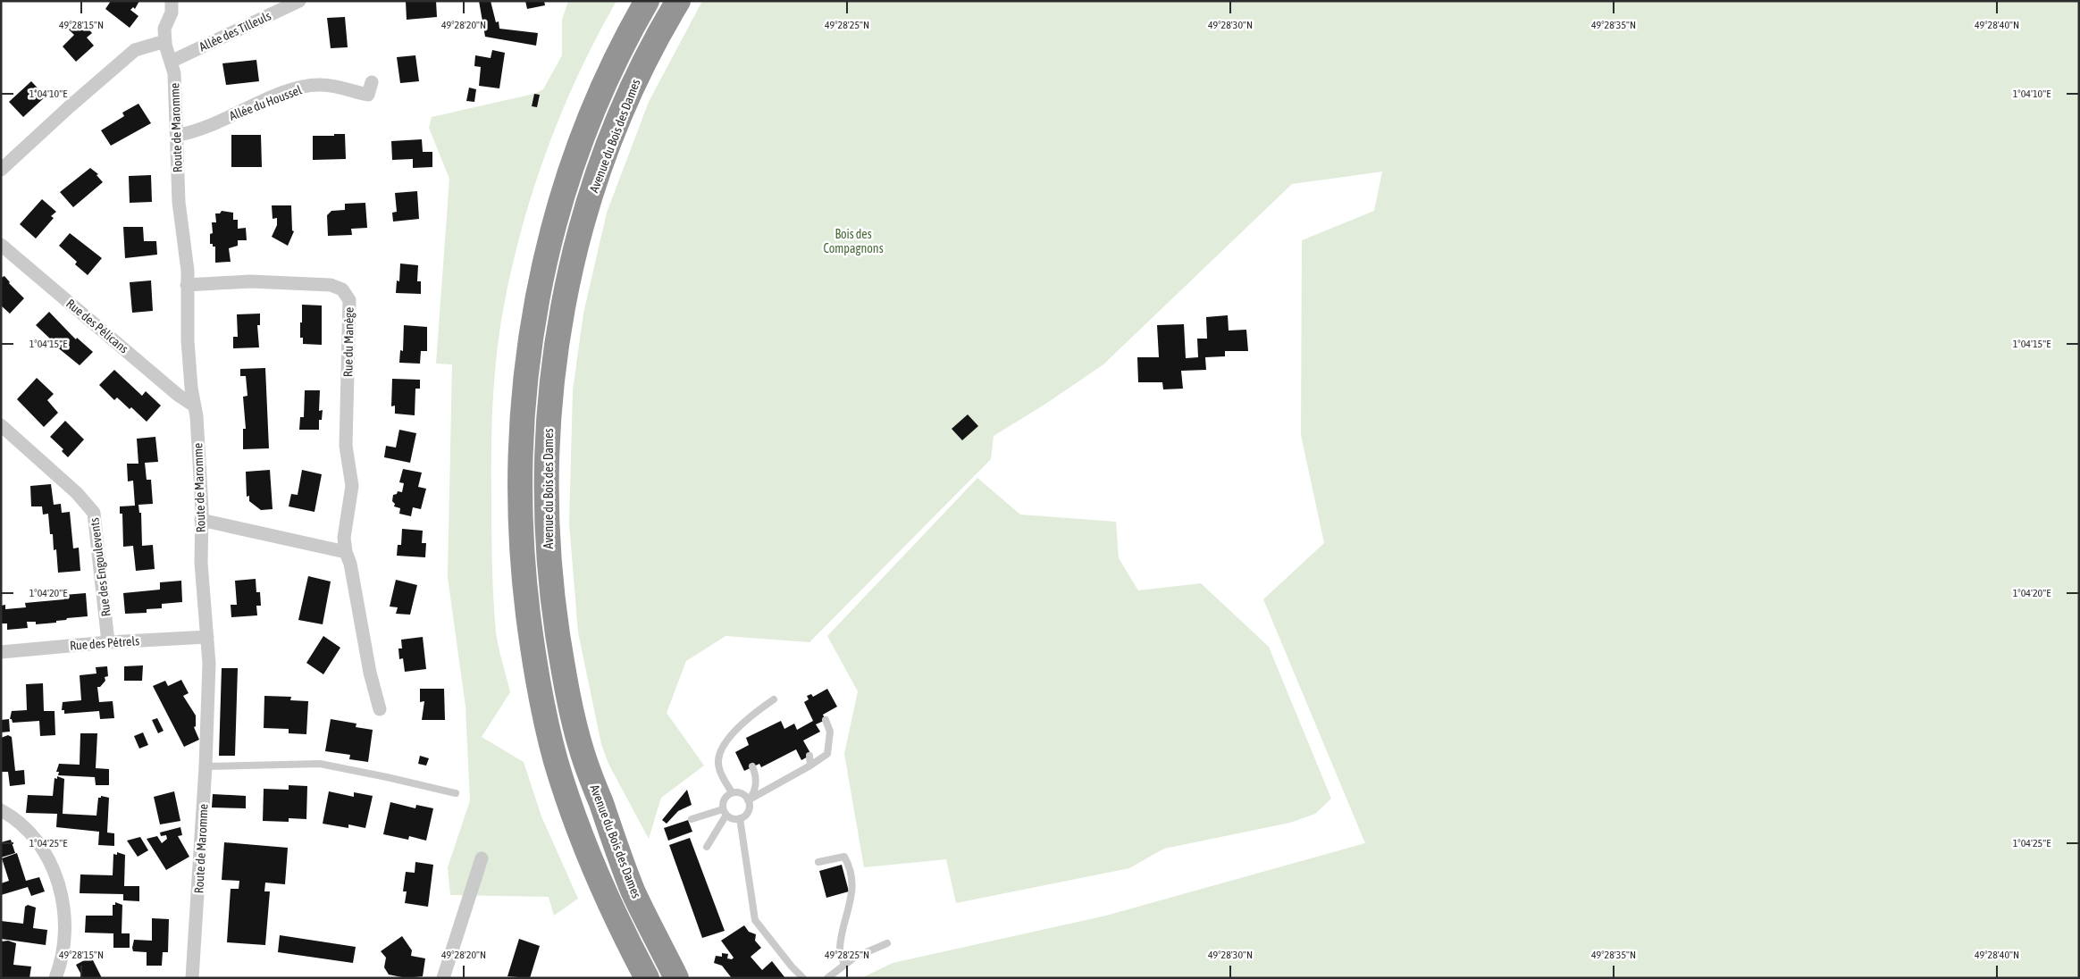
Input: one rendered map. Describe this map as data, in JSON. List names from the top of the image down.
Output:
{
  "streets": {
    "highway": ["Avenue du Bois des Dames"],
    "street": [
      "Allée des Tilleuls",
      "Allée du Houssel",
      "Route de Maromme",
      "Rue des Pélicans",
      "Rue du Manège",
      "Rue des Engoulevents",
      "Rue des Pétrels"
    ]
  },
  "crossings": [
    ["Allée des Tilleuls", "Route de Maromme"],
    ["Allée du Houssel", "Route de Maromme"],
    ["Route de Maromme", "Rue des Pélicans"],
    ["Route de Maromme", "Rue du Manège"],
    ["Route de Maromme", "Rue des Pétrels"],
    ["Rue des Engoulevents", "Rue des Pétrels"]
  ],
  "parks": ["Bois des Compagnons"],
  "coordinates": [
    "49°28'15\"N",
    "49°28'20\"N",
    "49°28'25\"N",
    "49°28'30\"N",
    "49°28'35\"N",
    "49°28'40\"N",
    "1°04'10\"E",
    "1°04'15\"E",
    "1°04'20\"E",
    "1°04'25\"E"
  ]
}
